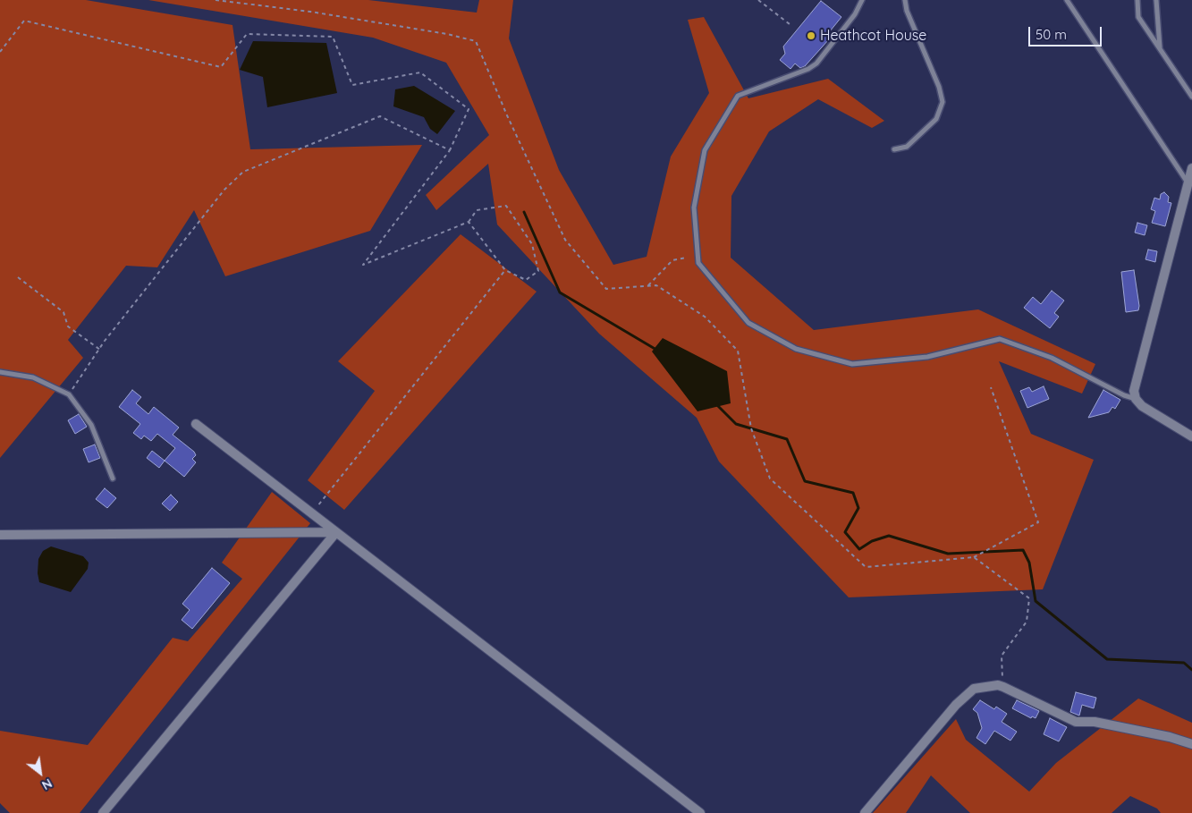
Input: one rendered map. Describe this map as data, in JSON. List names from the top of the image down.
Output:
{
  "places": ["Heathcot House"],
  "scale_bar": "50 m",
  "north": "bottom right"
}
